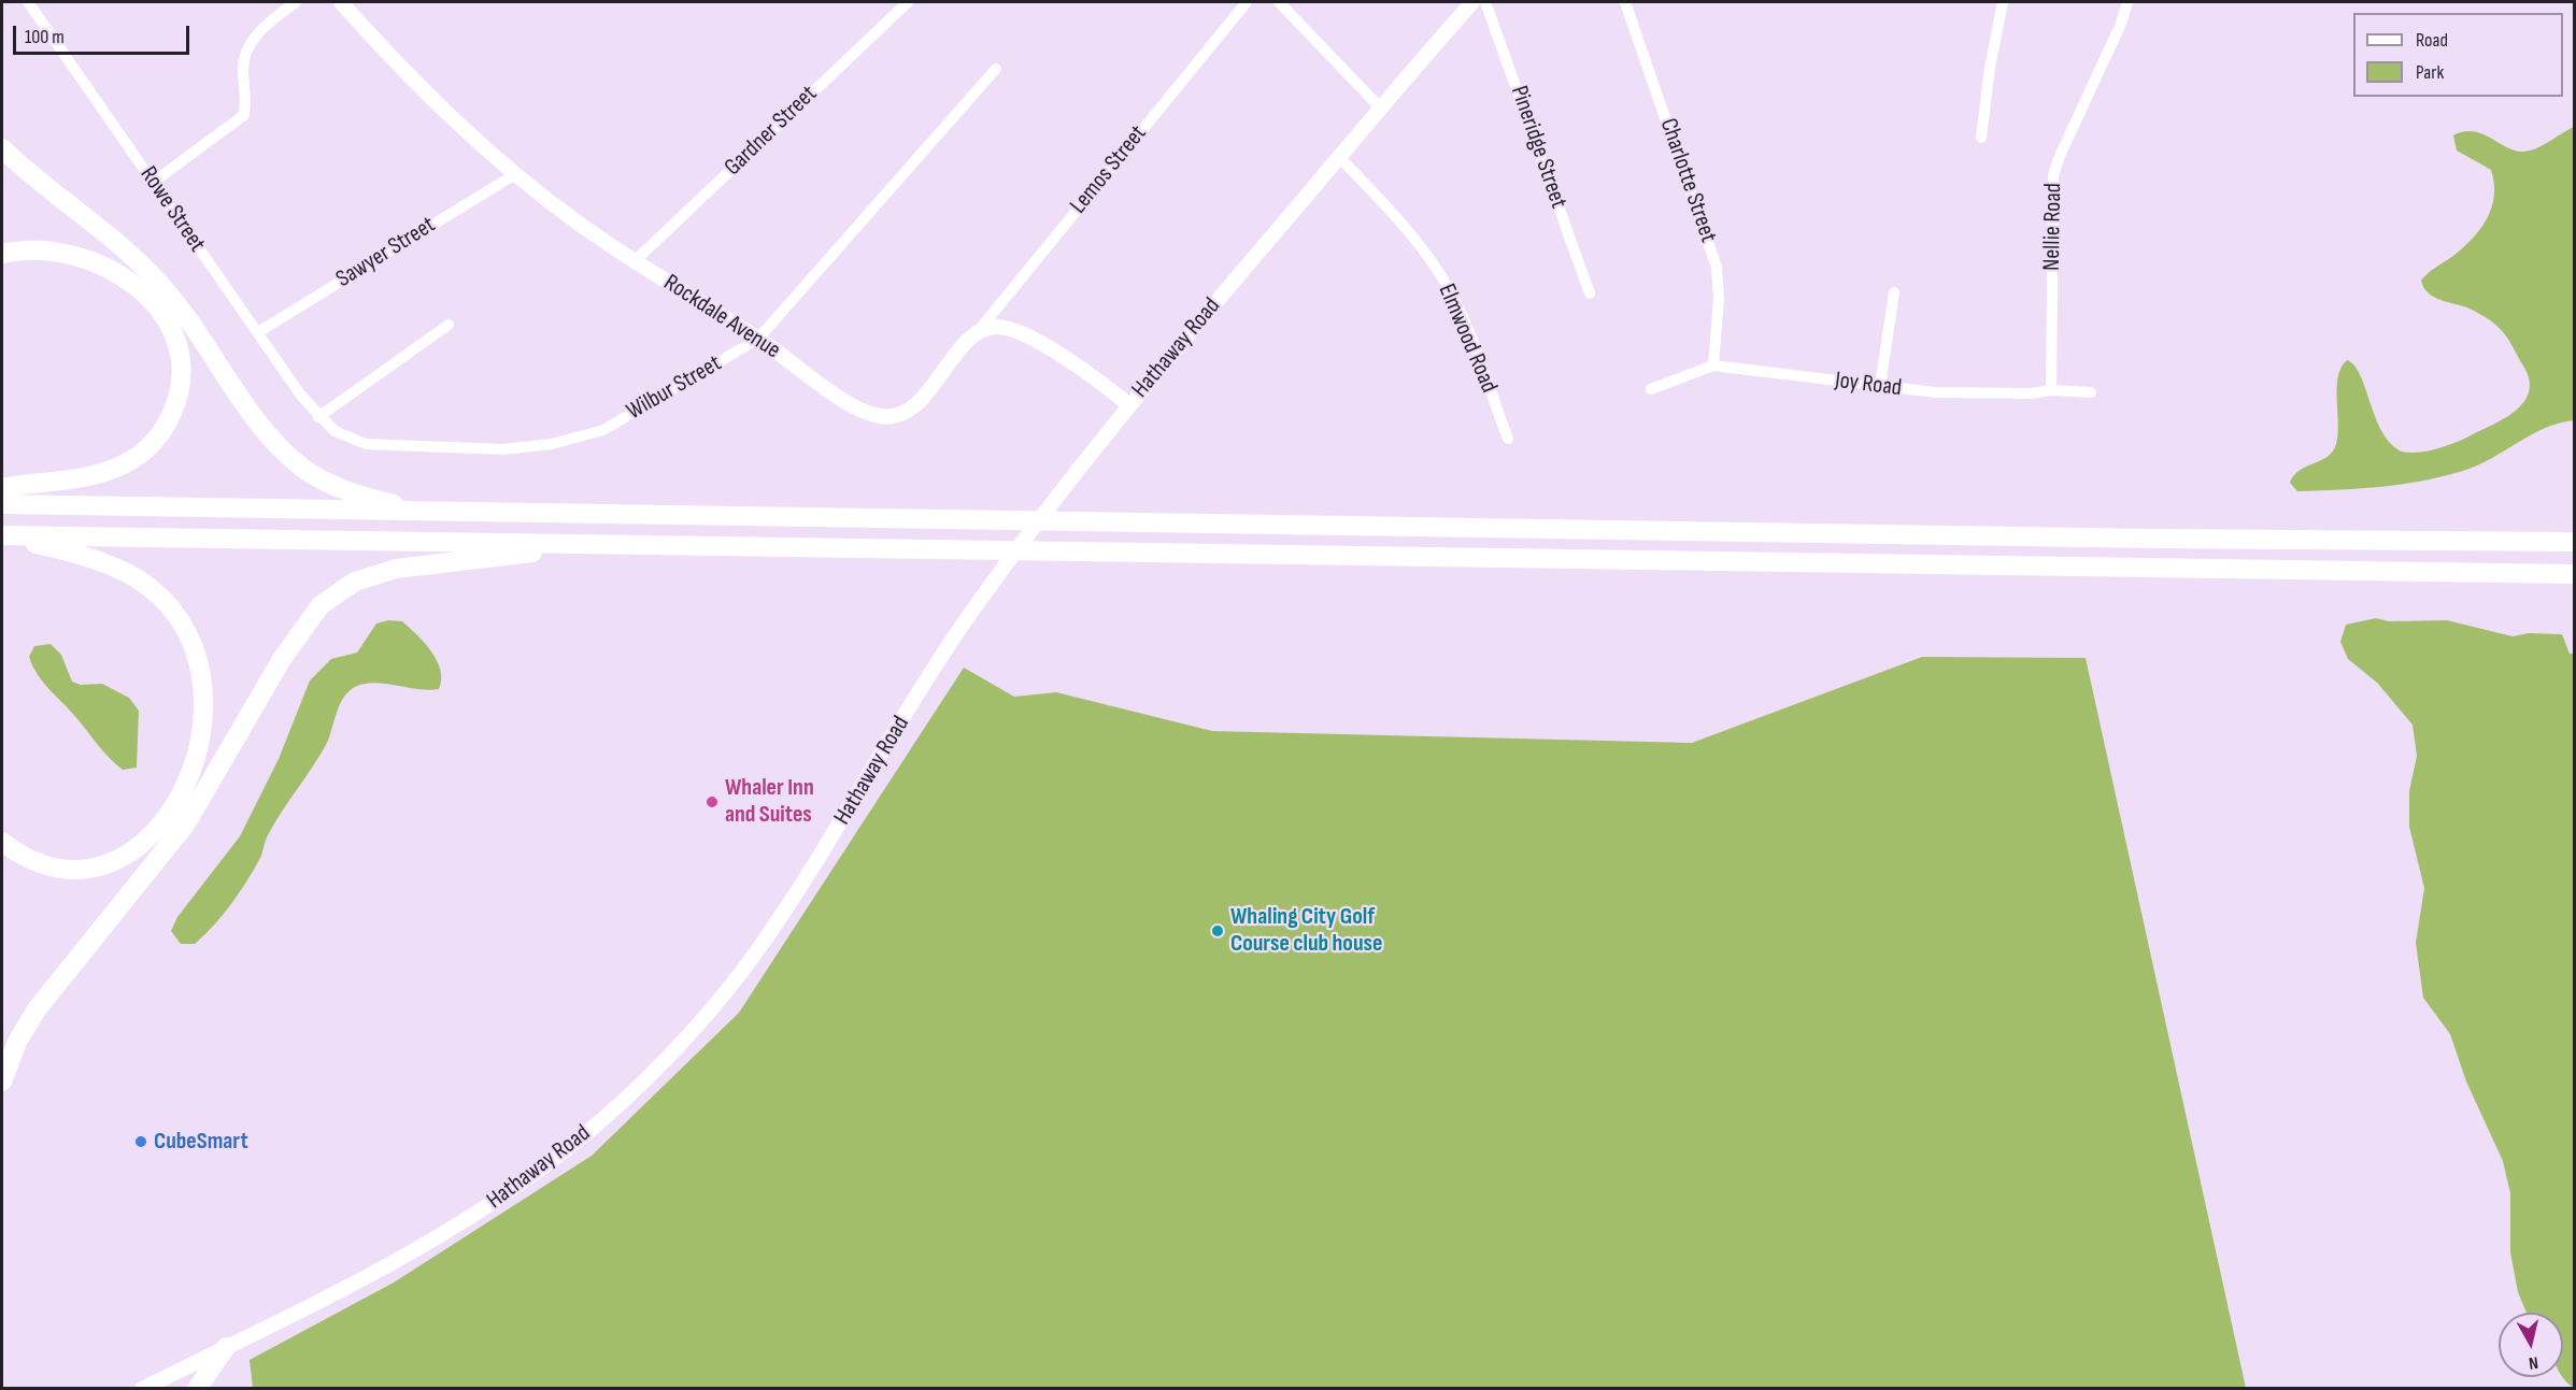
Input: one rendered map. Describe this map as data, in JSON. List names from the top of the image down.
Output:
{
  "streets": {
    "main road": ["Rockdale Avenue", "Hathaway Road"],
    "street": [
      "Gardner Street",
      "Pineridge Street",
      "Lemos Street",
      "Charlotte Street",
      "Rowe Street",
      "Nellie Road",
      "Sawyer Street",
      "Elmwood Road",
      "Joy Road",
      "Wilbur Street"
    ]
  },
  "crossings": [
    ["Gardner Street", "Rockdale Avenue"],
    ["Lemos Street", "Rockdale Avenue"],
    ["Charlotte Street", "Joy Road"],
    ["Rowe Street", "Sawyer Street"],
    ["Rowe Street", "Wilbur Street"],
    ["Nellie Road", "Joy Road"],
    ["Sawyer Street", "Rockdale Avenue"],
    ["Rockdale Avenue", "Hathaway Road"],
    ["Rockdale Avenue", "Wilbur Street"],
    ["Elmwood Road", "Hathaway Road"]
  ],
  "places": ["Whaler Inn and Suites", "Whaling City Golf Course club house", "CubeSmart"],
  "legend": ["Road", "Park"],
  "scale_bar": "100 m",
  "north": "bottom"
}
